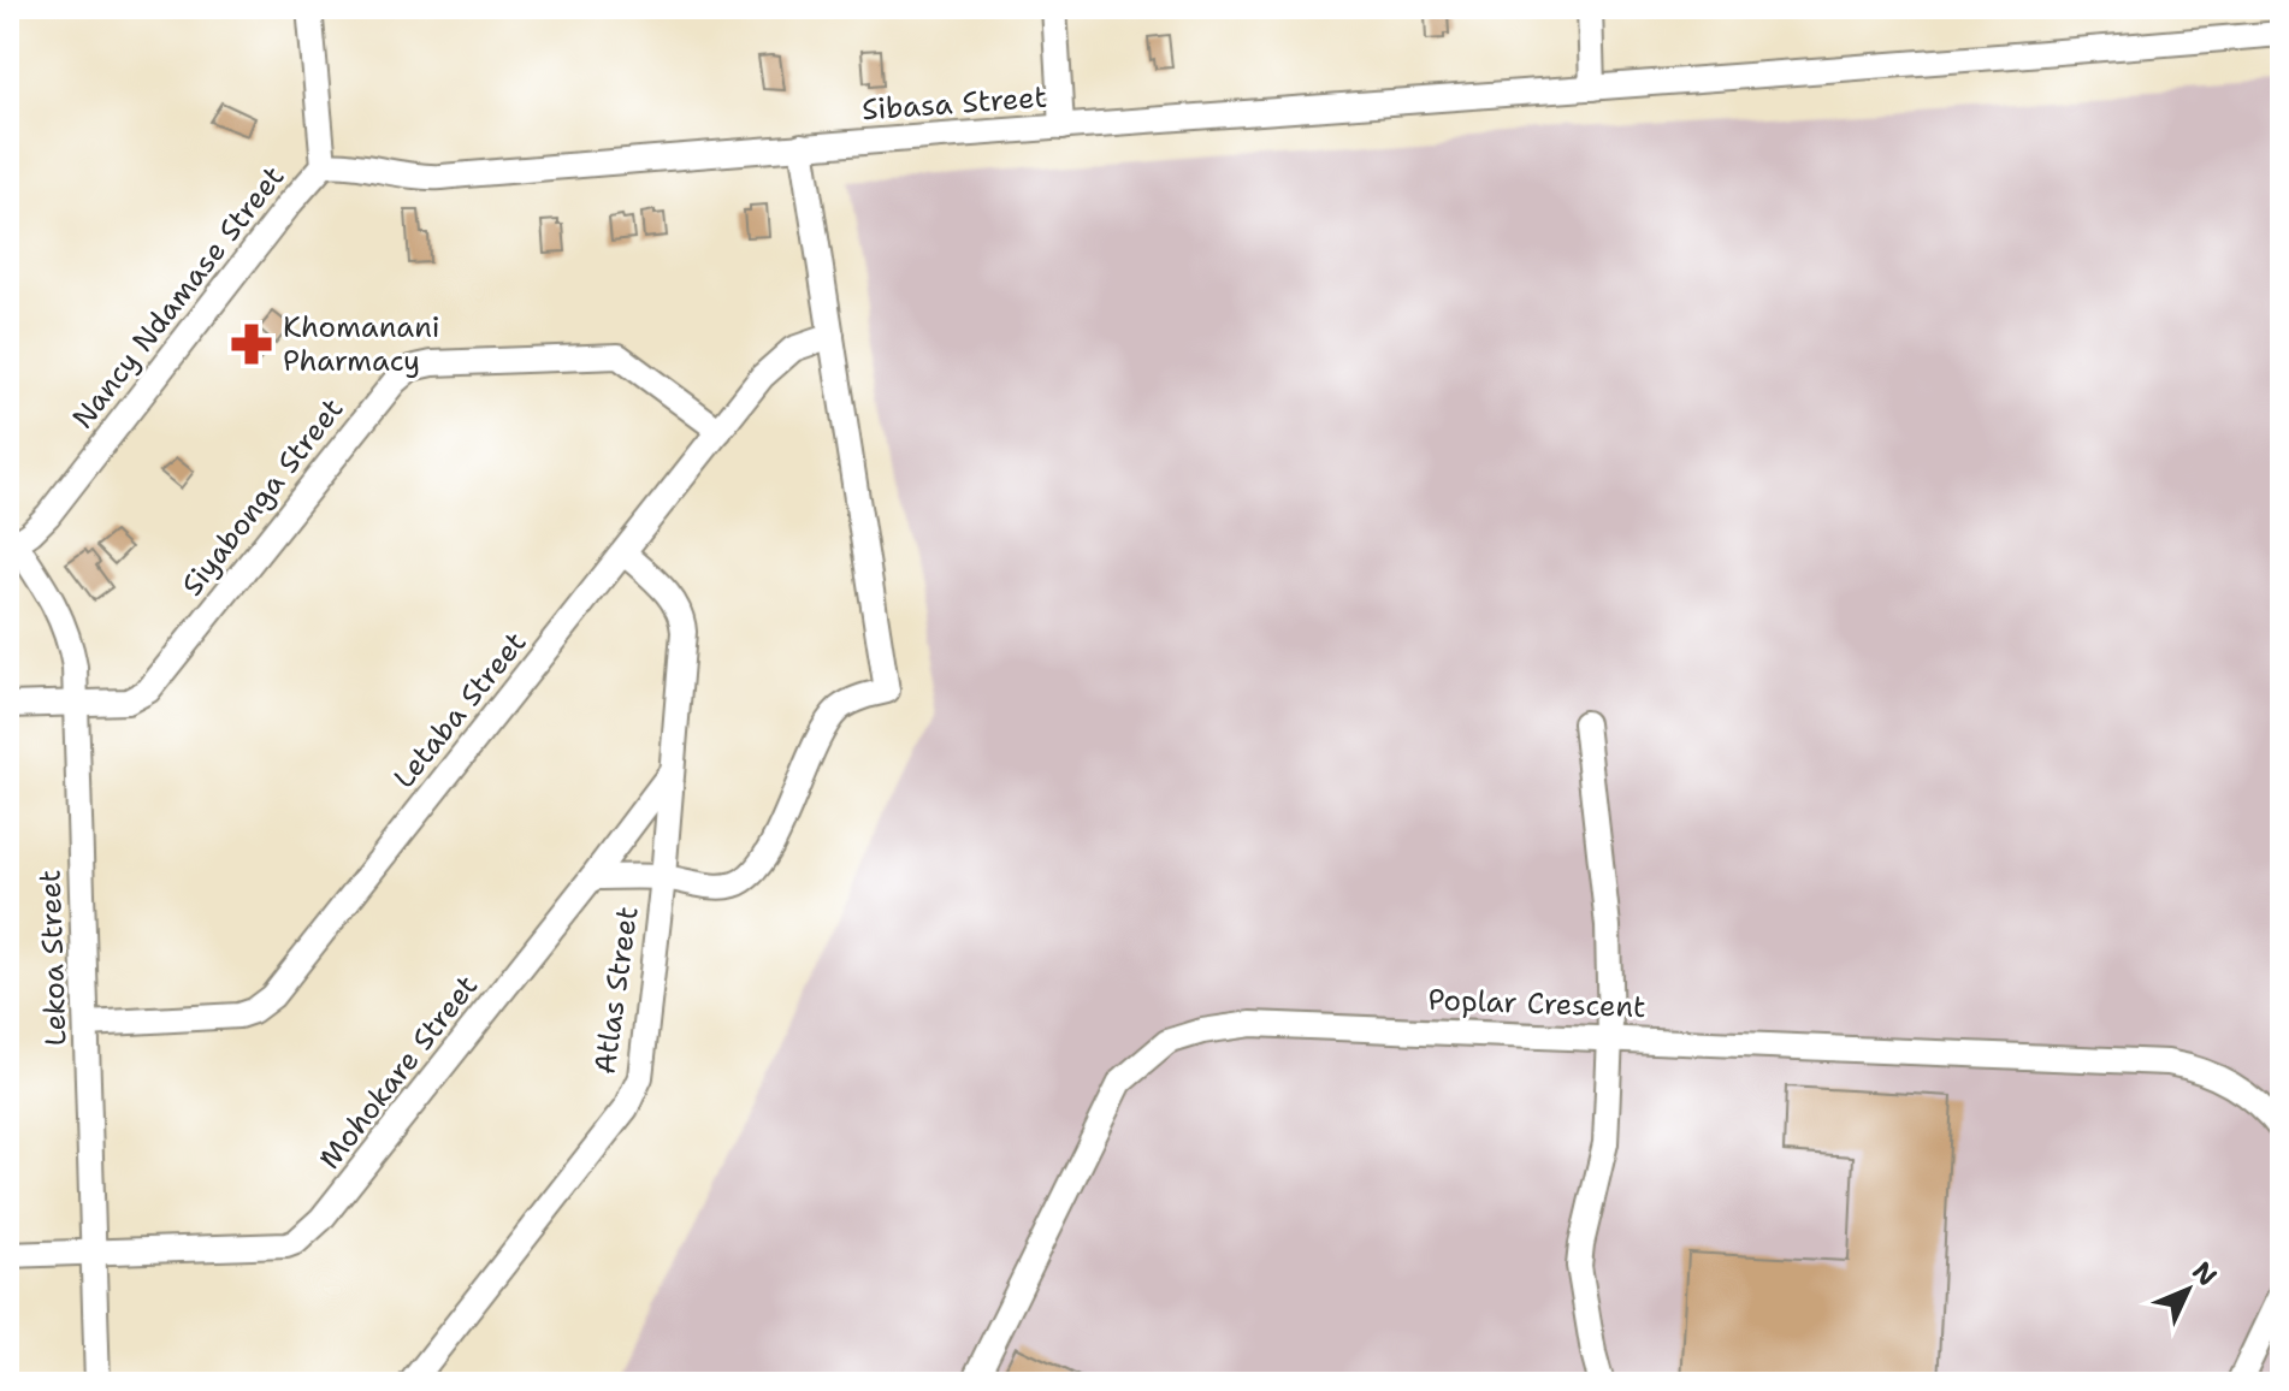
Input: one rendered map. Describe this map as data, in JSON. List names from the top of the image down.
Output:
{
  "streets": {
    "street": [
      "Sibasa Street",
      "Nancy Ndamase Street",
      "Siyabonga Street",
      "Letaba Street",
      "Lekoa Street",
      "Atlas Street",
      "Poplar Crescent",
      "Mohokare Street"
    ]
  },
  "crossings": [
    ["Sibasa Street", "Nancy Ndamase Street"],
    ["Nancy Ndamase Street", "Lekoa Street"],
    ["Siyabonga Street", "Letaba Street"],
    ["Siyabonga Street", "Lekoa Street"],
    ["Letaba Street", "Lekoa Street"],
    ["Letaba Street", "Atlas Street"],
    ["Lekoa Street", "Mohokare Street"],
    ["Atlas Street", "Mohokare Street"]
  ],
  "places": {
    "pharmacy": ["Khomanani Pharmacy"]
  },
  "north": "top right"
}
